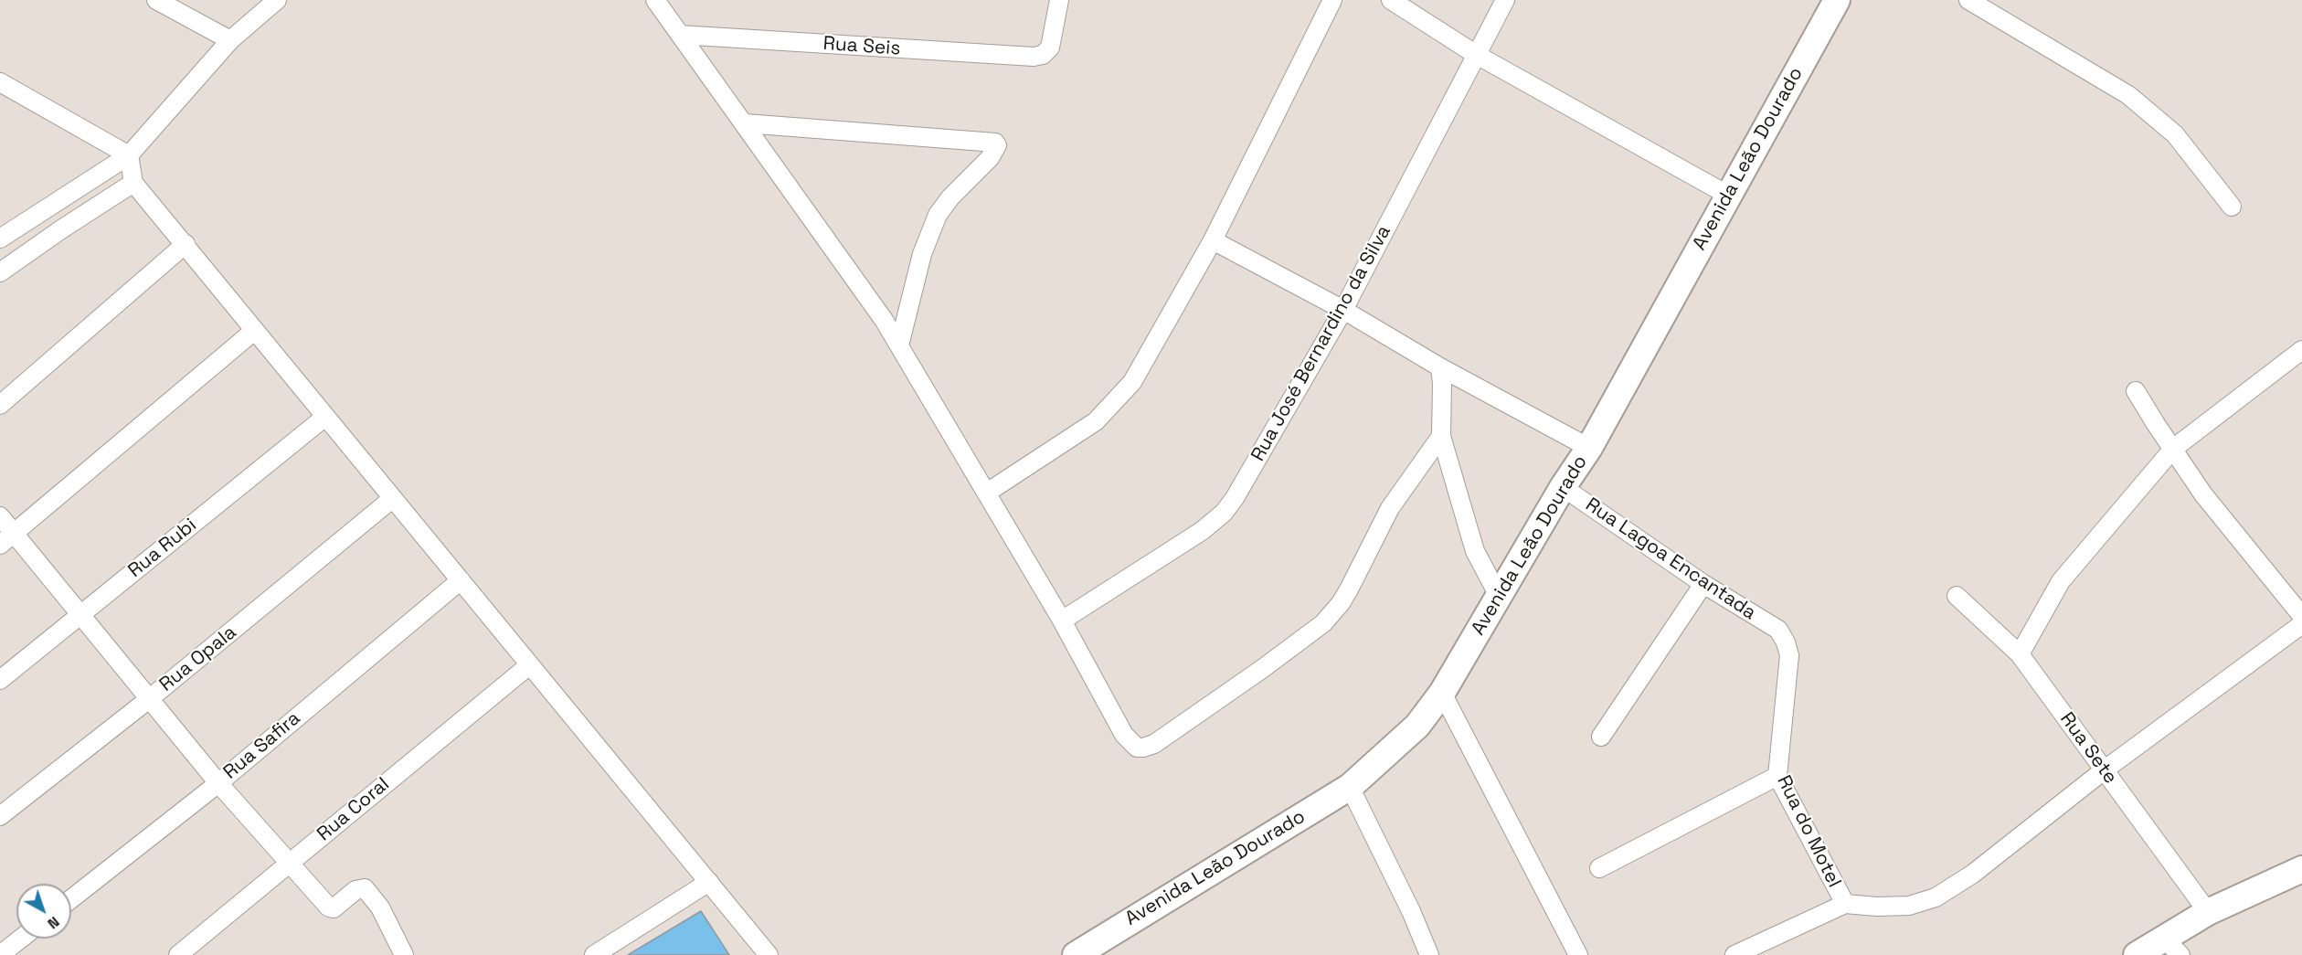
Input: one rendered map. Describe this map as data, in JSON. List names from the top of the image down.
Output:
{
  "streets": {
    "main road": ["Avenida Leão Dourado"],
    "street": [
      "Rua Seis",
      "Rua José Bernardino da Silva",
      "Rua Rubi",
      "Rua Lagoa Encantada",
      "Rua Opala",
      "Rua Safira",
      "Rua Sete",
      "Rua Coral",
      "Rua do Motel"
    ]
  },
  "crossings": [
    ["Avenida Leão Dourado", "Rua Lagoa Encantada"],
    ["Rua Lagoa Encantada", "Rua do Motel"]
  ],
  "north": "bottom right"
}
